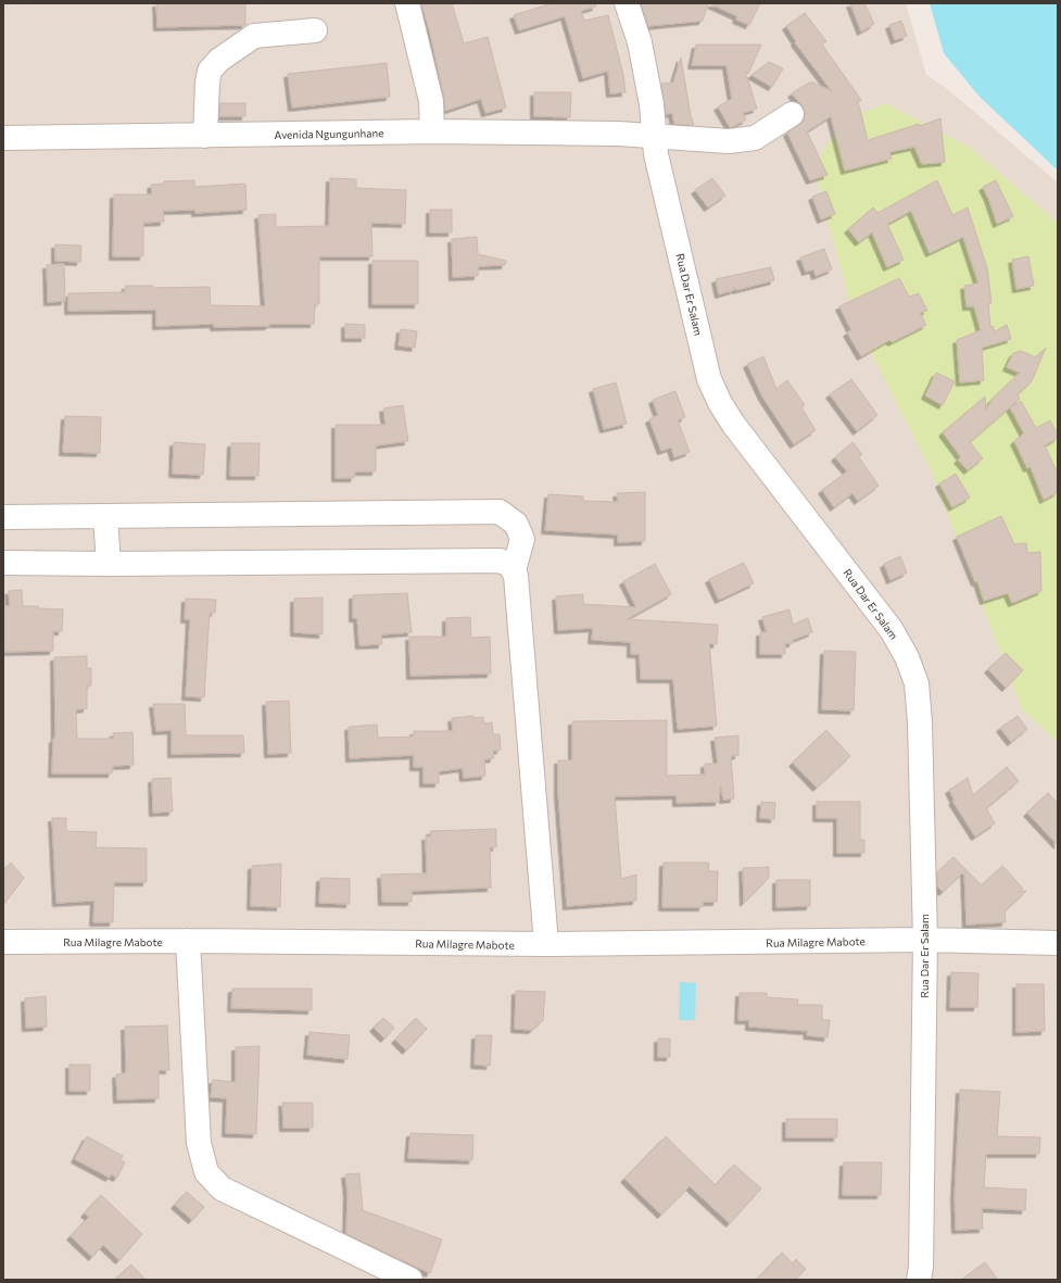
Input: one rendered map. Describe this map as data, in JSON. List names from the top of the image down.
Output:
{
  "streets": {
    "street": ["Avenida Ngungunhane", "Rua Dar Er Salam", "Rua Milagre Mabote"]
  },
  "crossings": [
    ["Avenida Ngungunhane", "Rua Dar Er Salam"],
    ["Rua Dar Er Salam", "Rua Milagre Mabote"]
  ]
}
